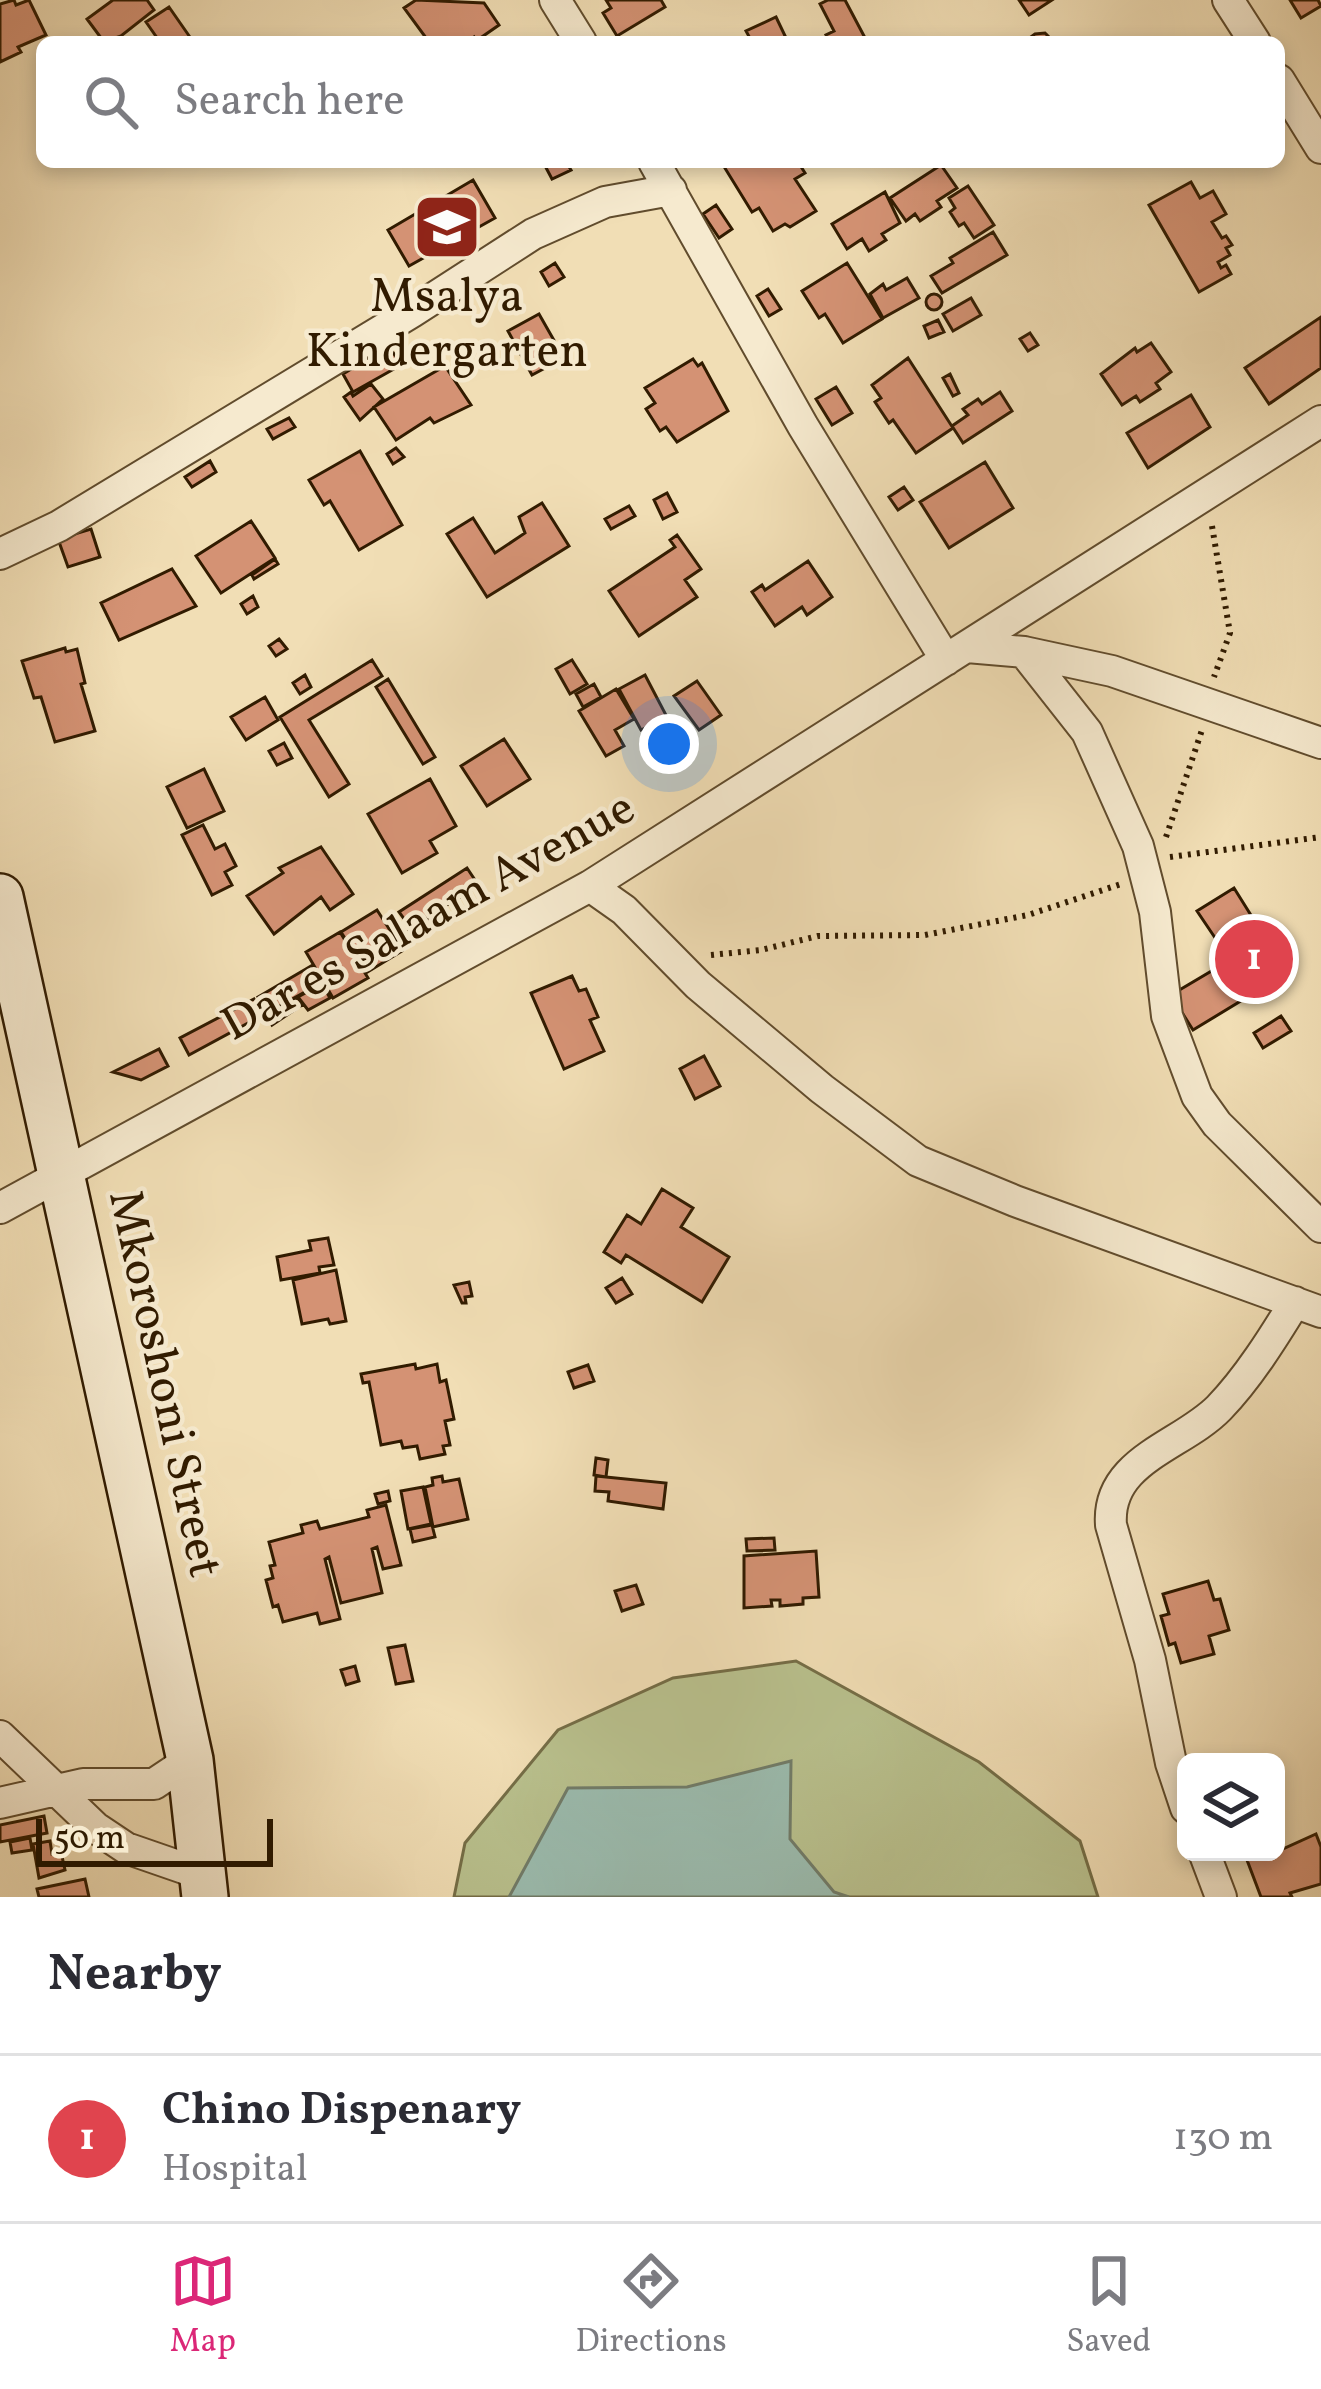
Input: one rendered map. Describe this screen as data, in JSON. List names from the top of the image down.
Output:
{
  "streets": {
    "street": ["Dar es Salaam Avenue", "Mkoroshoni Street"]
  },
  "crossings": [
    ["Dar es Salaam Avenue", "Mkoroshoni Street"]
  ],
  "places": {
    "school or university": ["Msalya Kindergarten"]
  },
  "scale_bar": "50 m",
  "page": {
    "search": "Search here",
    "pins": "1",
    "scale": "50 m",
    "heading": "Nearby",
    "list": [
      {
        "mark": "1",
        "name": "Chino Dispenary",
        "note": "Hospital",
        "value": "130 m"
      }
    ],
    "nav": ["Map", "Directions", "Saved"]
  }
}
